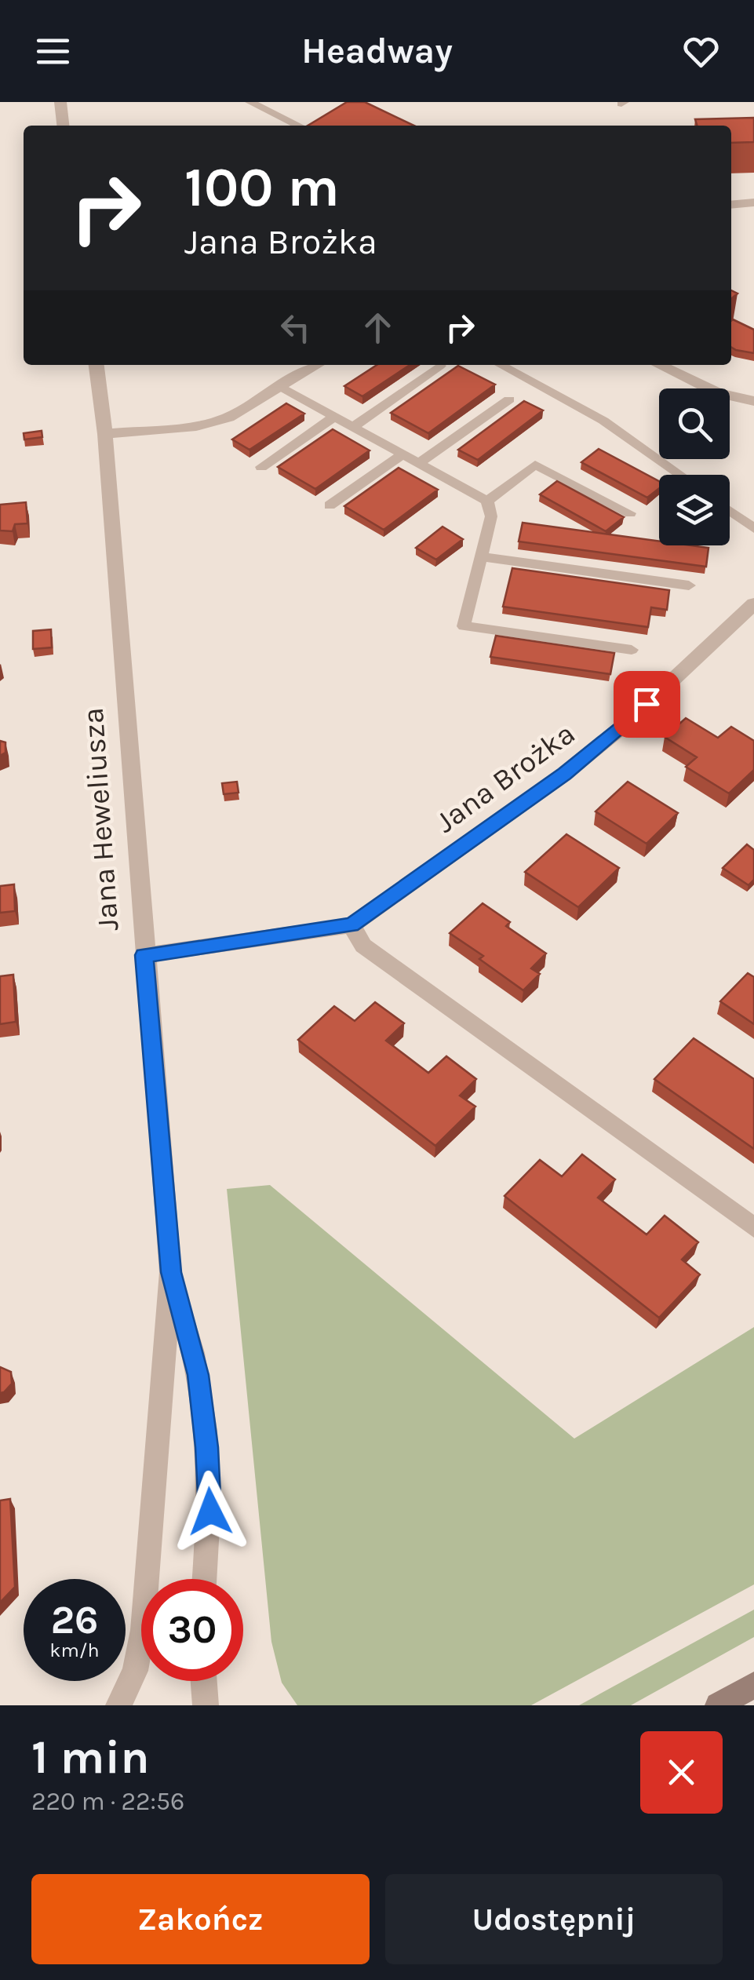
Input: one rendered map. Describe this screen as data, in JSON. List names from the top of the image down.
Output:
{
  "streets": {
    "street": ["Jana Brożka", "Jana Heweliusza"]
  },
  "crossings": [
    ["Jana Brożka", "Jana Heweliusza"]
  ],
  "page": {
    "header": "Headway",
    "turn": ["100 m", "Jana Brożka"],
    "speed": "26 km/h",
    "limit": "30",
    "heading": ["1 min", "220 m · 22:56"],
    "buttons": ["Zakończ", "Udostępnij"]
  }
}
